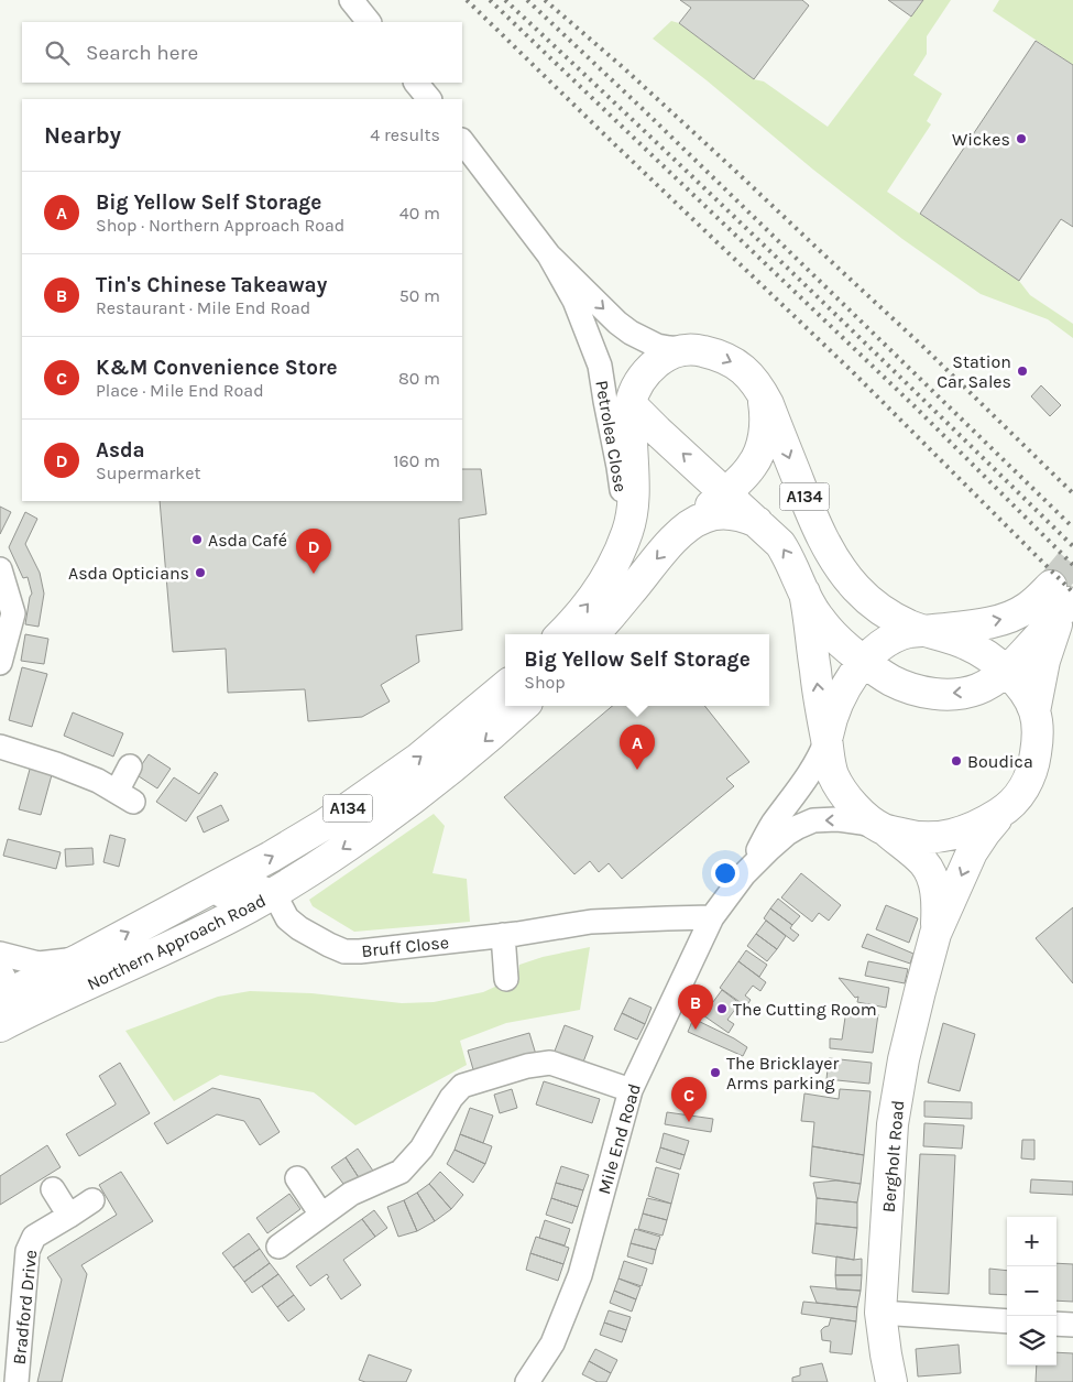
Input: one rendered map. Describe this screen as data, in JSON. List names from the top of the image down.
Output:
{
  "streets": {
    "main road": ["A134", "Northern Approach Road", "Bergholt Road"],
    "street": [
      "Petrolea Close",
      "Bruff Close",
      "Mile End Road",
      "Bradford Drive"
    ]
  },
  "crossings": [
    ["Petrolea Close", "A134"],
    ["A134", "Mile End Road"],
    ["A134", "Bergholt Road"],
    ["Northern Approach Road", "Bruff Close"],
    ["Bruff Close", "Mile End Road"],
    ["Mile End Road", "Bergholt Road"]
  ],
  "places": [
    "Wickes",
    "Station Car Sales",
    "Asda Café",
    "Asda Opticians",
    "Boudica",
    "The Cutting Room",
    "The Bricklayer Arms parking"
  ],
  "page": {
    "search": "Search here",
    "heading": ["Nearby", "4 results"],
    "list": [
      {
        "mark": "A",
        "name": "Big Yellow Self Storage",
        "note": "Shop · Northern Approach Road",
        "value": "40 m"
      },
      {
        "mark": "B",
        "name": "Tin's Chinese Takeaway",
        "note": "Restaurant · Mile End Road",
        "value": "50 m"
      },
      {
        "mark": "C",
        "name": "K&M Convenience Store",
        "note": "Place · Mile End Road",
        "value": "80 m"
      },
      {
        "mark": "D",
        "name": "Asda",
        "note": "Supermarket",
        "value": "160 m"
      }
    ],
    "pins": [
      "D",
      "A",
      "B",
      "C"
    ],
    "popup": ["Big Yellow Self Storage", "Shop"],
    "map_buttons": ["+", "−"]
  }
}
